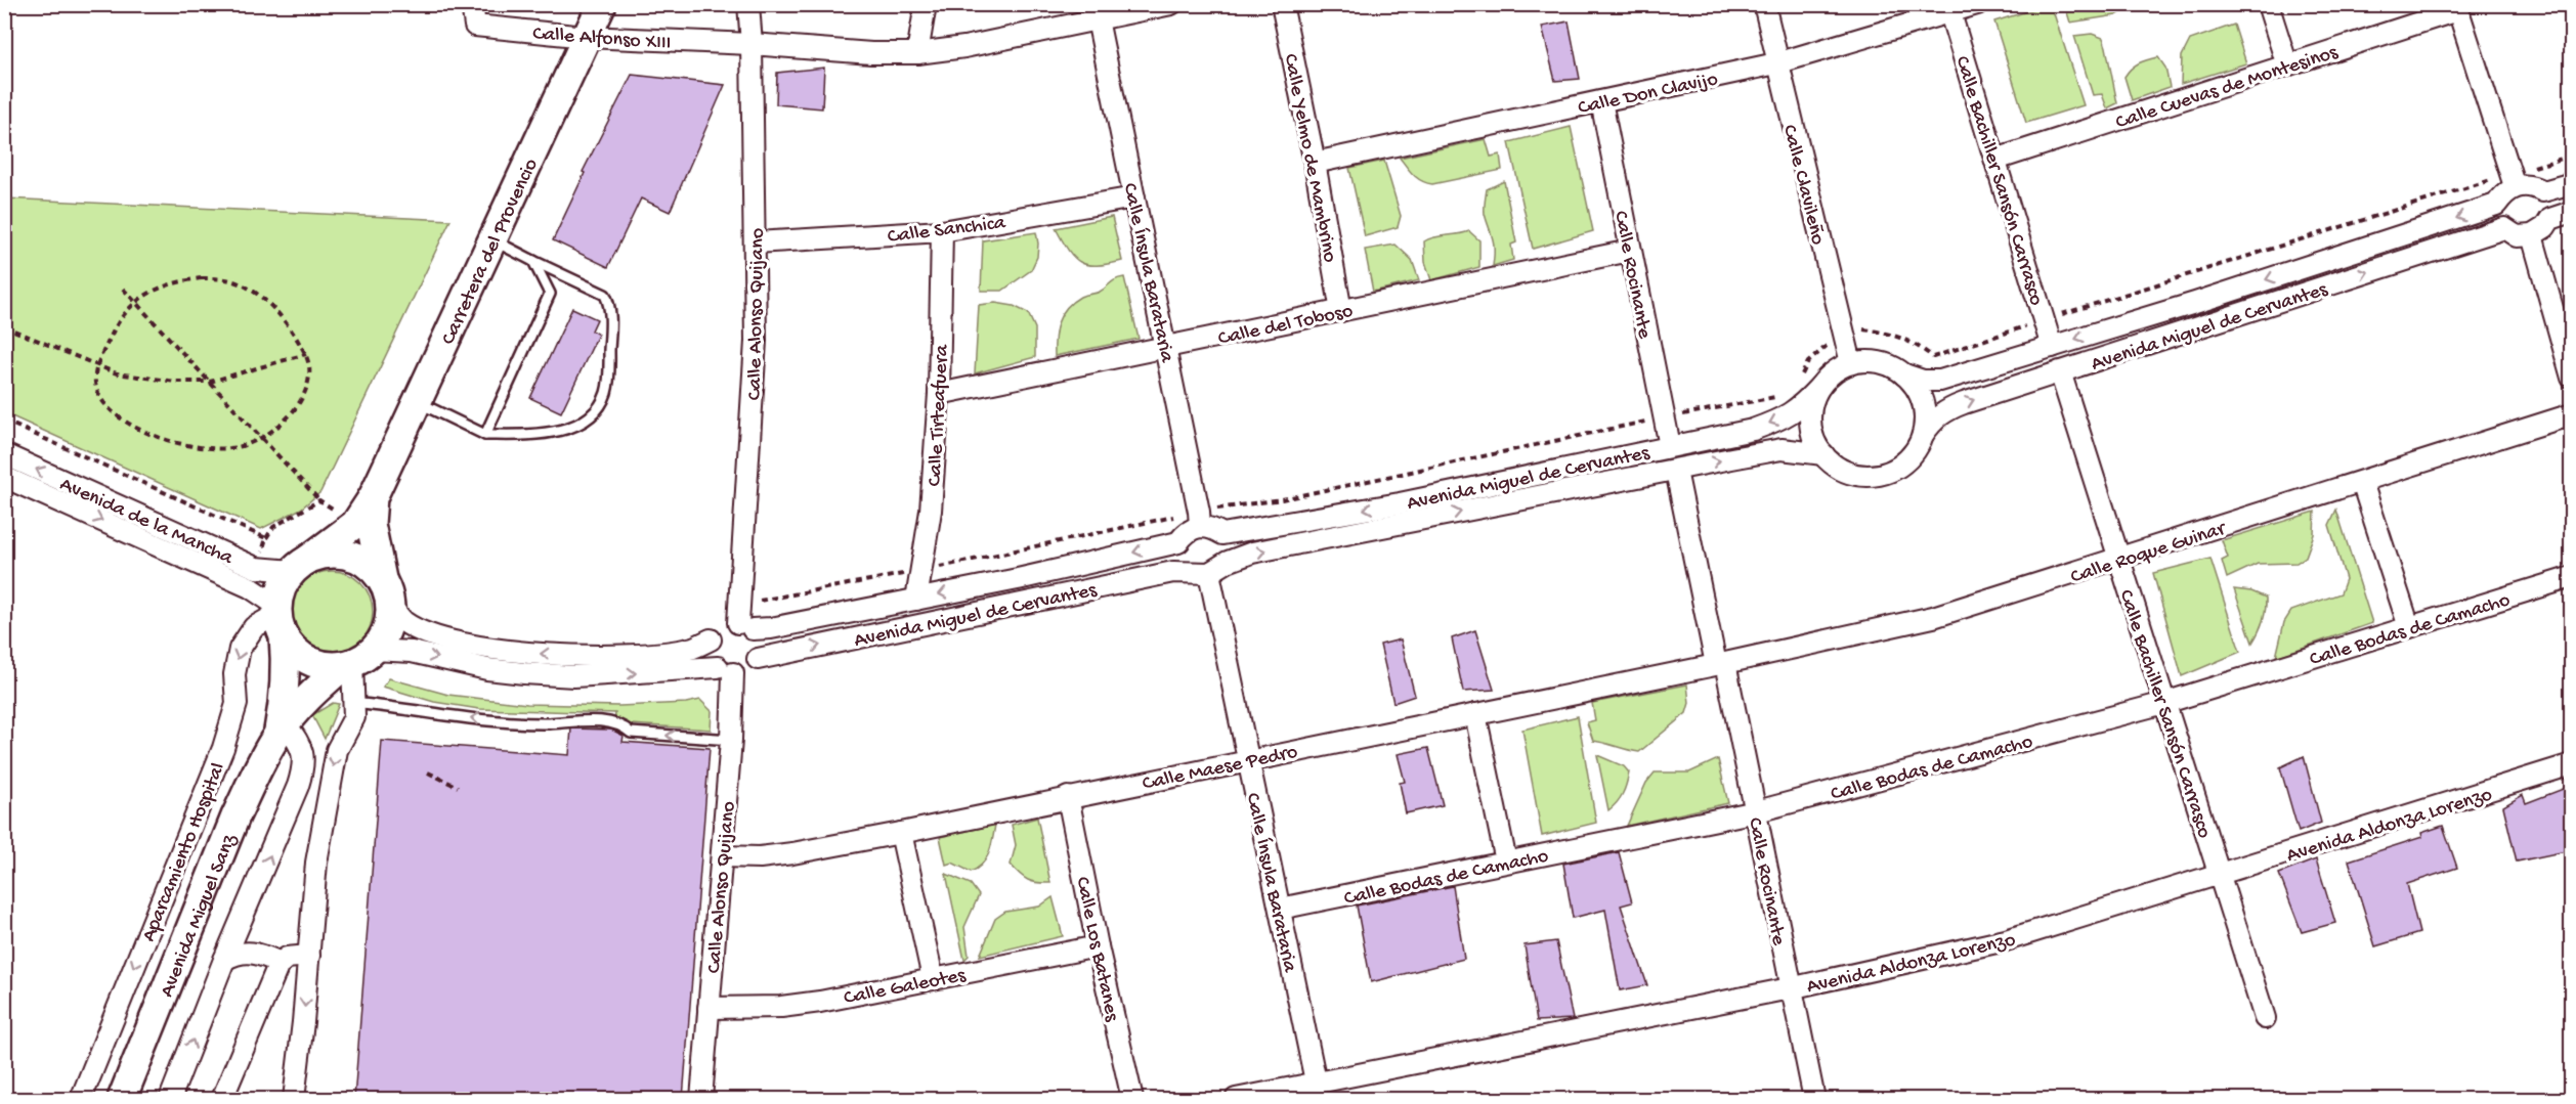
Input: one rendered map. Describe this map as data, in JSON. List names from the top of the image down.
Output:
{
  "streets": {
    "street": [
      "Calle Alfonso XIII",
      "Calle Cuevas de Montesinos",
      "Calle Don Clavijo",
      "Calle Yelmo de Mambrino",
      "Calle Bachiller Sansón Carrasco",
      "Calle Clavileño",
      "Calle Sanchica",
      "Carretera del Provencio",
      "Calle Ínsula Barataria",
      "Calle Rocinante",
      "Calle Alonso Quijano",
      "Calle del Toboso",
      "Avenida Miguel de Cervantes",
      "Calle Tirteafuera",
      "Avenida de la Mancha",
      "Calle Roque Guinar",
      "Calle Bodas de Camacho",
      "Calle Maese Pedro",
      "Avenida Aldonza Lorenzo",
      "Aparcamiento Hospital",
      "Avenida Miguel Sanz",
      "Calle Los Batanes",
      "Calle Galeotes"
    ]
  },
  "crossings": [
    ["Calle Alfonso XIII", "Carretera del Provencio"],
    ["Calle Alfonso XIII", "Calle Ínsula Barataria"],
    ["Calle Alfonso XIII", "Calle Alonso Quijano"],
    ["Calle Cuevas de Montesinos", "Calle Bachiller Sansón Carrasco"],
    ["Calle Don Clavijo", "Calle Yelmo de Mambrino"],
    ["Calle Don Clavijo", "Calle Bachiller Sansón Carrasco"],
    ["Calle Don Clavijo", "Calle Clavileño"],
    ["Calle Don Clavijo", "Calle Rocinante"],
    ["Calle Yelmo de Mambrino", "Calle del Toboso"],
    ["Calle Bachiller Sansón Carrasco", "Avenida Miguel de Cervantes"],
    ["Calle Bachiller Sansón Carrasco", "Calle Roque Guinar"],
    ["Calle Bachiller Sansón Carrasco", "Calle Bodas de Camacho"],
    ["Calle Bachiller Sansón Carrasco", "Avenida Aldonza Lorenzo"],
    ["Calle Clavileño", "Avenida Miguel de Cervantes"],
    ["Calle Sanchica", "Calle Ínsula Barataria"],
    ["Calle Sanchica", "Calle Alonso Quijano"],
    ["Calle Sanchica", "Calle Tirteafuera"],
    ["Carretera del Provencio", "Avenida de la Mancha"],
    ["Carretera del Provencio", "Aparcamiento Hospital"],
    ["Carretera del Provencio", "Avenida Miguel Sanz"],
    ["Calle Ínsula Barataria", "Calle del Toboso"],
    ["Calle Ínsula Barataria", "Avenida Miguel de Cervantes"],
    ["Calle Ínsula Barataria", "Calle Bodas de Camacho"],
    ["Calle Ínsula Barataria", "Calle Maese Pedro"],
    ["Calle Ínsula Barataria", "Avenida Aldonza Lorenzo"],
    ["Calle Rocinante", "Calle del Toboso"],
    ["Calle Rocinante", "Avenida Miguel de Cervantes"],
    ["Calle Rocinante", "Calle Roque Guinar"],
    ["Calle Rocinante", "Calle Bodas de Camacho"],
    ["Calle Rocinante", "Calle Maese Pedro"],
    ["Calle Rocinante", "Avenida Aldonza Lorenzo"],
    ["Calle Alonso Quijano", "Avenida Miguel de Cervantes"],
    ["Calle Alonso Quijano", "Calle Maese Pedro"],
    ["Calle Alonso Quijano", "Calle Galeotes"],
    ["Calle del Toboso", "Calle Tirteafuera"],
    ["Avenida Miguel de Cervantes", "Calle Tirteafuera"],
    ["Avenida de la Mancha", "Aparcamiento Hospital"],
    ["Avenida de la Mancha", "Avenida Miguel Sanz"],
    ["Calle Roque Guinar", "Calle Maese Pedro"],
    ["Calle Maese Pedro", "Calle Los Batanes"],
    ["Aparcamiento Hospital", "Avenida Miguel Sanz"],
    ["Calle Los Batanes", "Calle Galeotes"]
  ]
}
